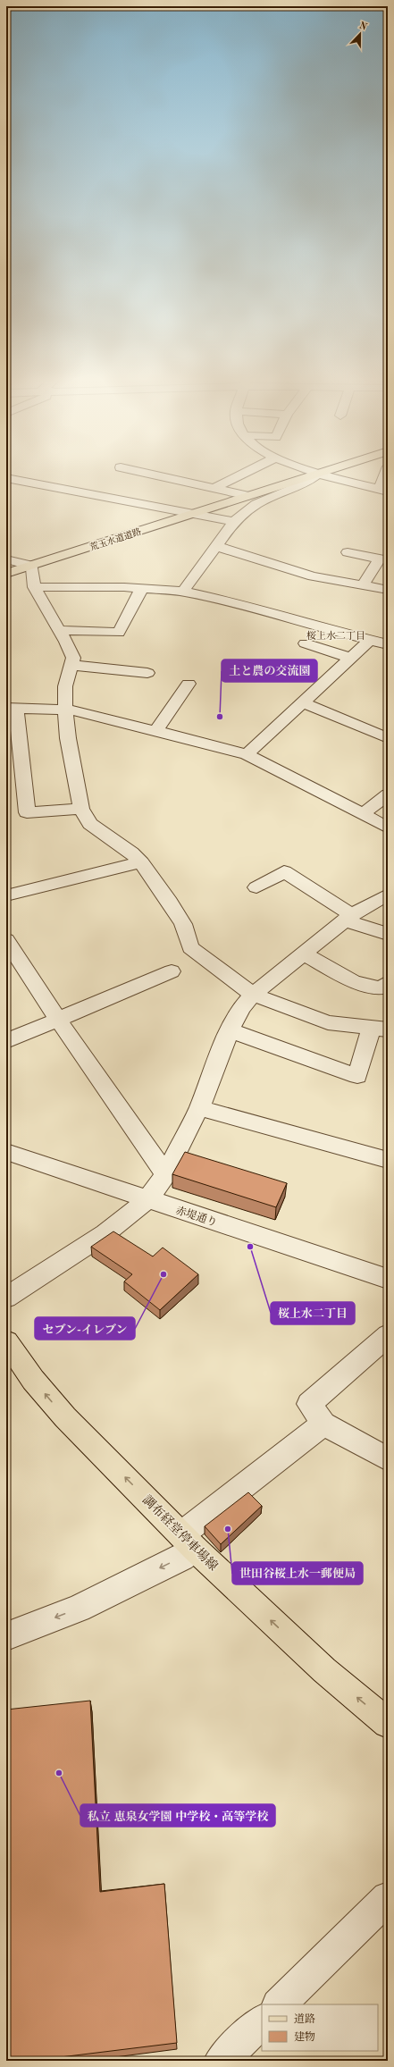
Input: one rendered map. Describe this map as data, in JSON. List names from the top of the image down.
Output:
{
  "streets": {
    "main road": ["荒玉水道道路", "調布経堂停車場線"],
    "street": ["赤堤通り"]
  },
  "one_way": ["調布経堂停車場線"],
  "districts": ["桜上水二丁目"],
  "places": [
    "土と農の交流園",
    "桜上水二丁目",
    "セブン-イレブン",
    "世田谷桜上水一郵便局",
    "私立 恵泉女学園 中学校・高等学校"
  ],
  "legend": ["道路", "建物"],
  "north": "top"
}
